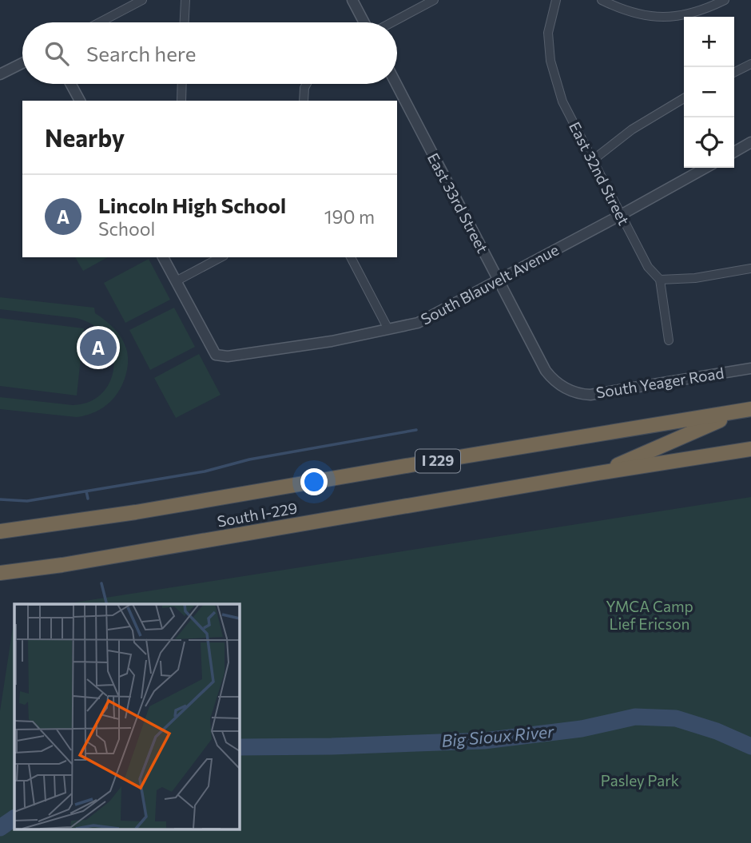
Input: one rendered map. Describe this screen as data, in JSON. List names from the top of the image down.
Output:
{
  "streets": {
    "highway": ["I 229", "South I-229"],
    "street": [
      "East 32nd Street",
      "East 33rd Street",
      "South Blauvelt Avenue",
      "South Yeager Road"
    ]
  },
  "crossings": [
    ["East 32nd Street", "South Blauvelt Avenue"],
    ["East 33rd Street", "South Blauvelt Avenue"],
    ["East 33rd Street", "South Yeager Road"]
  ],
  "water": ["Big Sioux River"],
  "parks": ["YMCA Camp Lief Ericson", "Pasley Park"],
  "page": {
    "map_buttons": ["+", "−"],
    "search": "Search here",
    "heading": "Nearby",
    "list": [
      {
        "mark": "A",
        "name": "Lincoln High School",
        "note": "School",
        "value": "190 m"
      }
    ],
    "pins": "A"
  }
}
